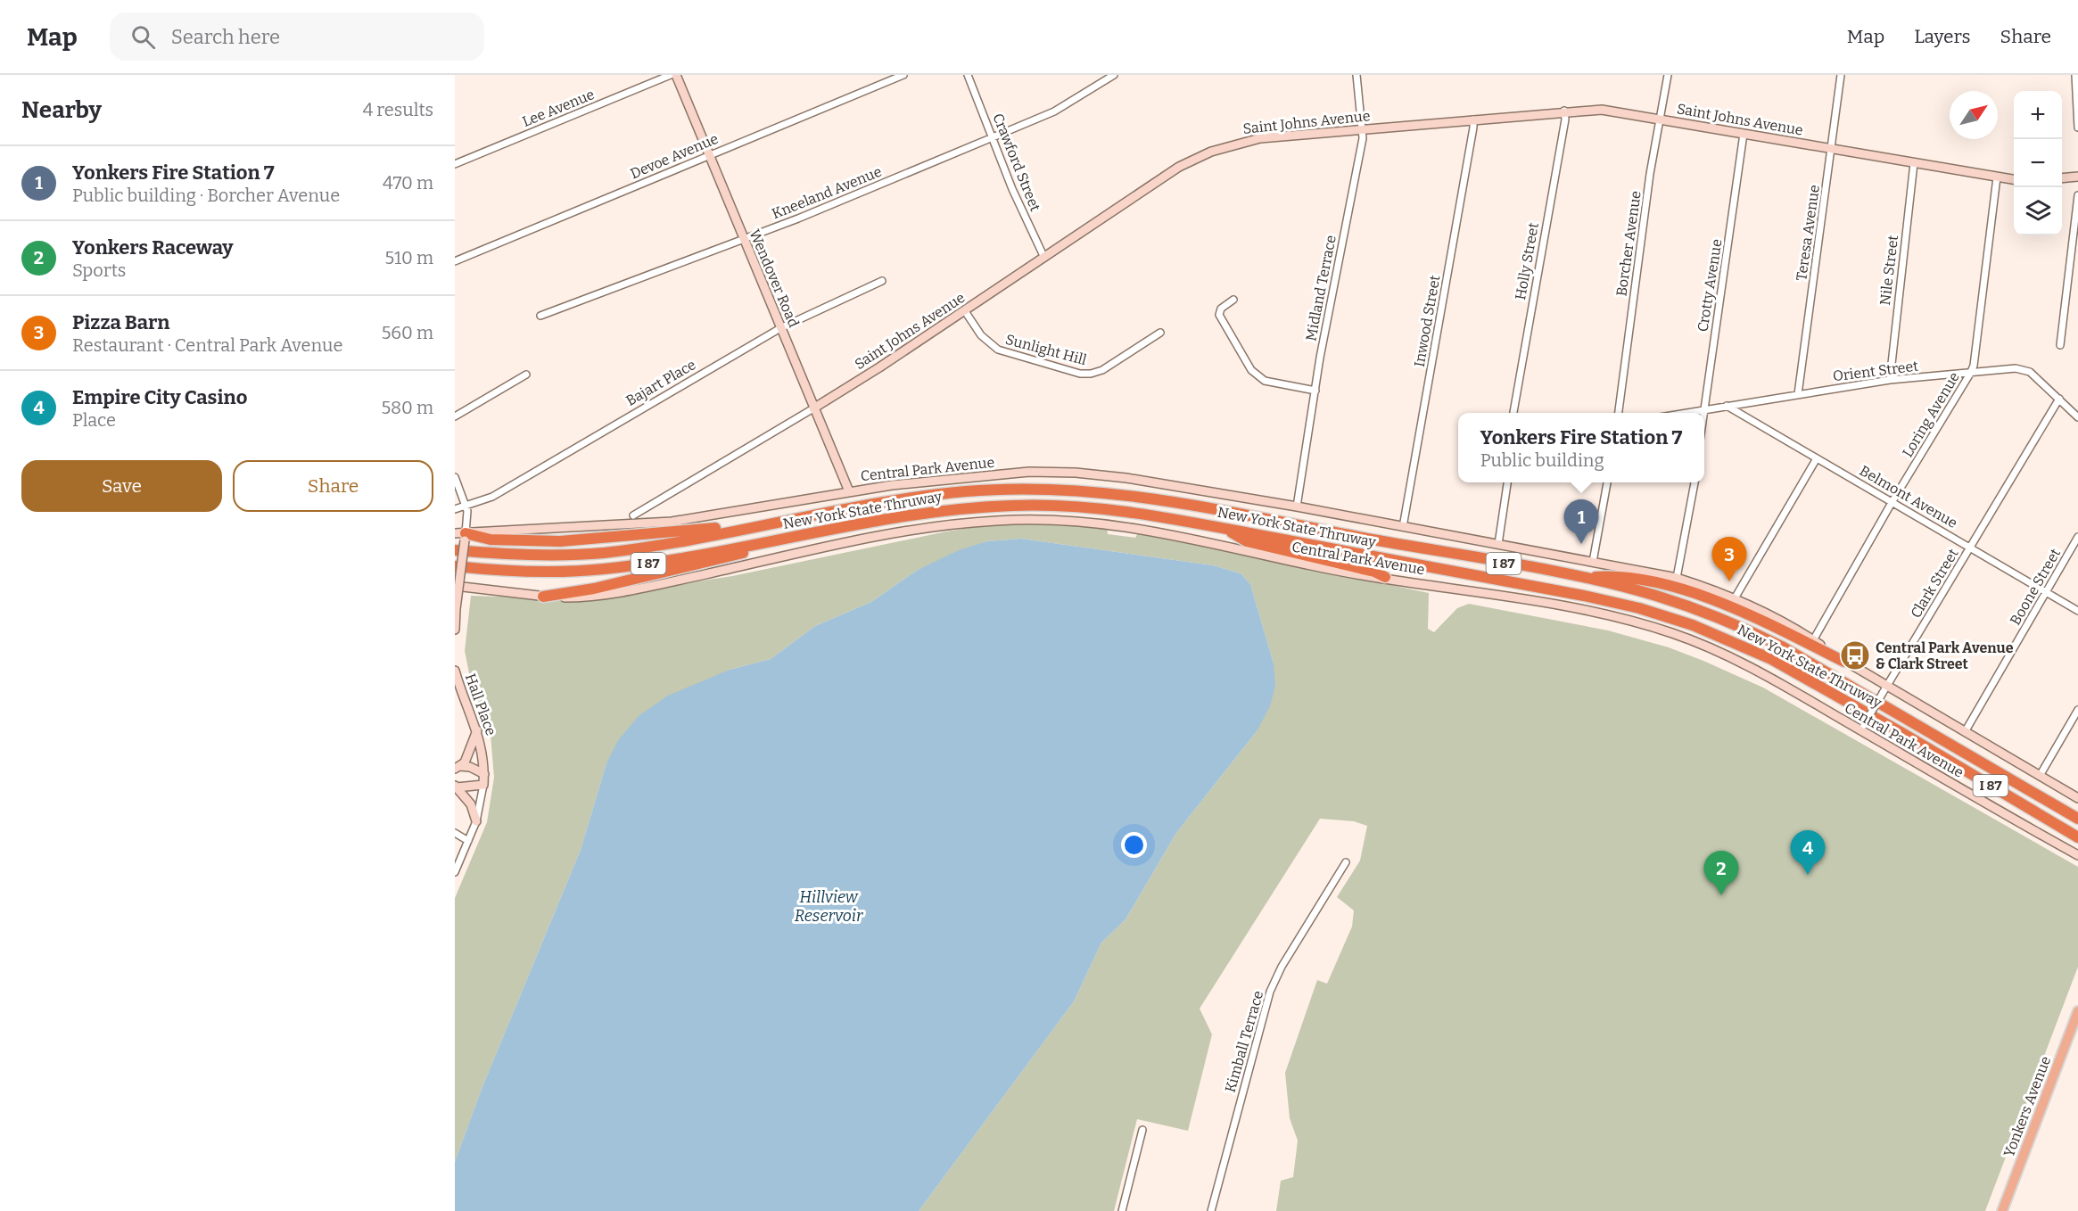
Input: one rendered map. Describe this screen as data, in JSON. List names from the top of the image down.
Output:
{
  "streets": {
    "highway": ["New York State Thruway", "I 87"],
    "main road": [
      "Saint Johns Avenue",
      "Wendover Road",
      "Central Park Avenue",
      "Hall Place",
      "Yonkers Avenue"
    ],
    "street": [
      "Lee Avenue",
      "Devoe Avenue",
      "Crawford Street",
      "Kneeland Avenue",
      "Teresa Avenue",
      "Borcher Avenue",
      "Holly Street",
      "Nile Street",
      "Crotty Avenue",
      "Midland Terrace",
      "Inwood Street",
      "Sunlight Hill",
      "Orient Street",
      "Bajart Place",
      "Loring Avenue",
      "Belmont Avenue",
      "Clark Street",
      "Boone Street",
      "Kimball Terrace"
    ]
  },
  "crossings": [
    ["Saint Johns Avenue", "Crawford Street"],
    ["Saint Johns Avenue", "Teresa Avenue"],
    ["Saint Johns Avenue", "Borcher Avenue"],
    ["Saint Johns Avenue", "Holly Street"],
    ["Saint Johns Avenue", "Nile Street"],
    ["Saint Johns Avenue", "Wendover Road"],
    ["Saint Johns Avenue", "Crotty Avenue"],
    ["Saint Johns Avenue", "Midland Terrace"],
    ["Saint Johns Avenue", "Inwood Street"],
    ["Saint Johns Avenue", "Sunlight Hill"],
    ["Saint Johns Avenue", "Loring Avenue"],
    ["Devoe Avenue", "Wendover Road"],
    ["Crawford Street", "Kneeland Avenue"],
    ["Kneeland Avenue", "Wendover Road"],
    ["Teresa Avenue", "Orient Street"],
    ["Nile Street", "Orient Street"],
    ["Wendover Road", "Bajart Place"],
    ["Wendover Road", "Central Park Avenue"],
    ["Crotty Avenue", "Orient Street"],
    ["Midland Terrace", "Central Park Avenue"],
    ["Inwood Street", "Central Park Avenue"],
    ["Orient Street", "Loring Avenue"],
    ["Orient Street", "Belmont Avenue"],
    ["Orient Street", "Clark Street"],
    ["Loring Avenue", "Central Park Avenue"],
    ["Loring Avenue", "Belmont Avenue"],
    ["Central Park Avenue", "Clark Street"],
    ["Central Park Avenue", "Boone Street"],
    ["Belmont Avenue", "Clark Street"],
    ["Belmont Avenue", "Boone Street"]
  ],
  "water": ["Hillview Reservoir"],
  "places": {
    "bus stop": ["Central Park Avenue & Clark Street"]
  },
  "north": "top right",
  "page": {
    "header": "Map",
    "search": "Search here",
    "nav": ["Map", "Layers", "Share"],
    "heading": ["Nearby", "4 results"],
    "map_buttons": ["+", "−"],
    "list": [
      {
        "mark": "1",
        "name": "Yonkers Fire Station 7",
        "note": "Public building · Borcher Avenue",
        "value": "470 m"
      },
      {
        "mark": "2",
        "name": "Yonkers Raceway",
        "note": "Sports",
        "value": "510 m"
      },
      {
        "mark": "3",
        "name": "Pizza Barn",
        "note": "Restaurant · Central Park Avenue",
        "value": "560 m"
      },
      {
        "mark": "4",
        "name": "Empire City Casino",
        "note": "Place",
        "value": "580 m"
      }
    ],
    "popup": ["Yonkers Fire Station 7", "Public building"],
    "buttons": ["Save", "Share"],
    "pins": [
      "1",
      "3",
      "4",
      "2"
    ]
  }
}
